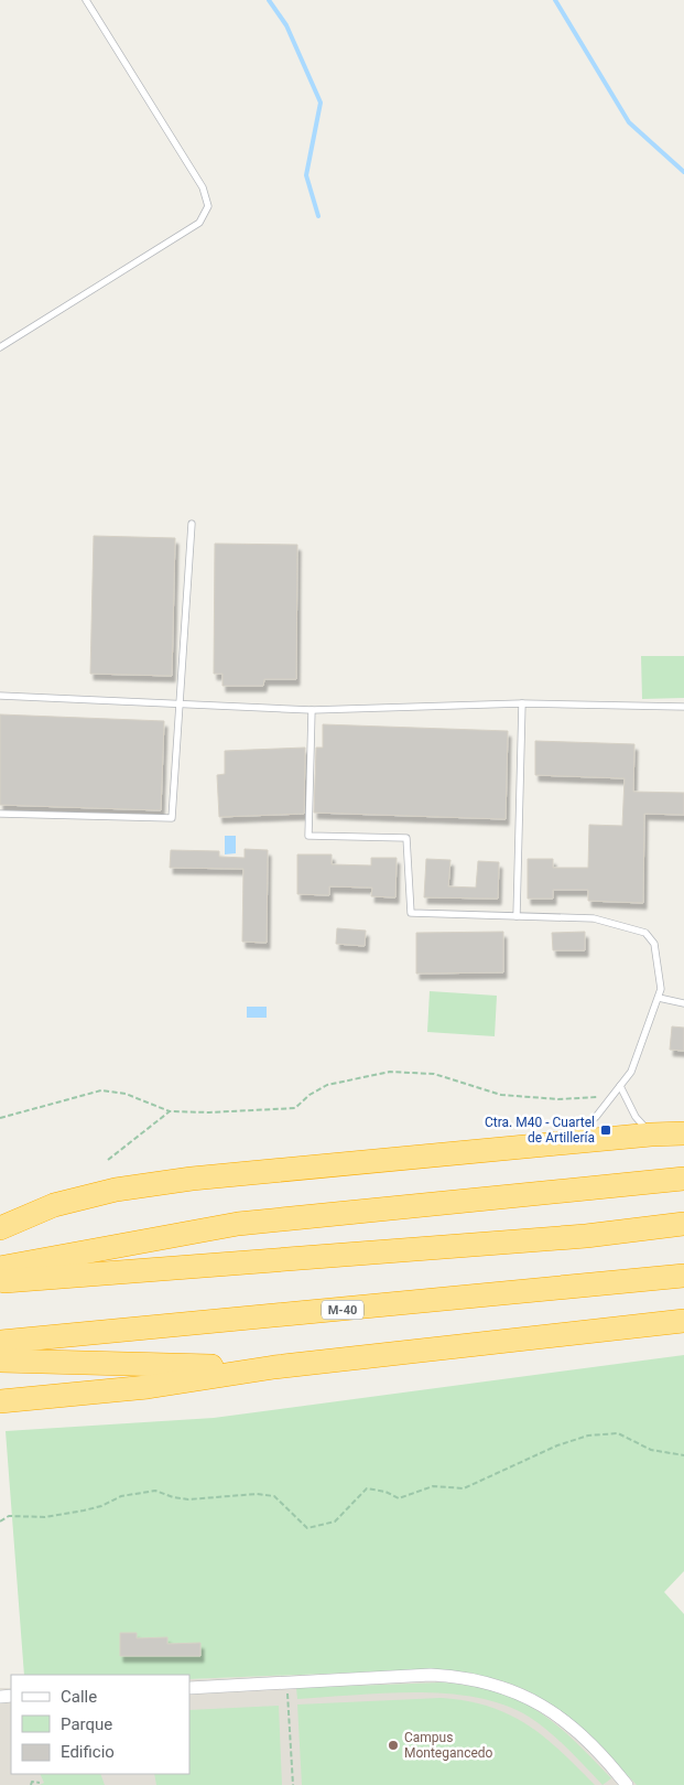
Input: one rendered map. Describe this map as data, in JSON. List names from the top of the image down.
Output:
{
  "streets": {
    "highway": ["M-40"]
  },
  "places": {
    "transit": ["Ctra. M40 - Cuartel de Artillería"],
    "other": ["Campus Montegancedo"]
  },
  "legend": ["Calle", "Parque", "Edificio"]
}
